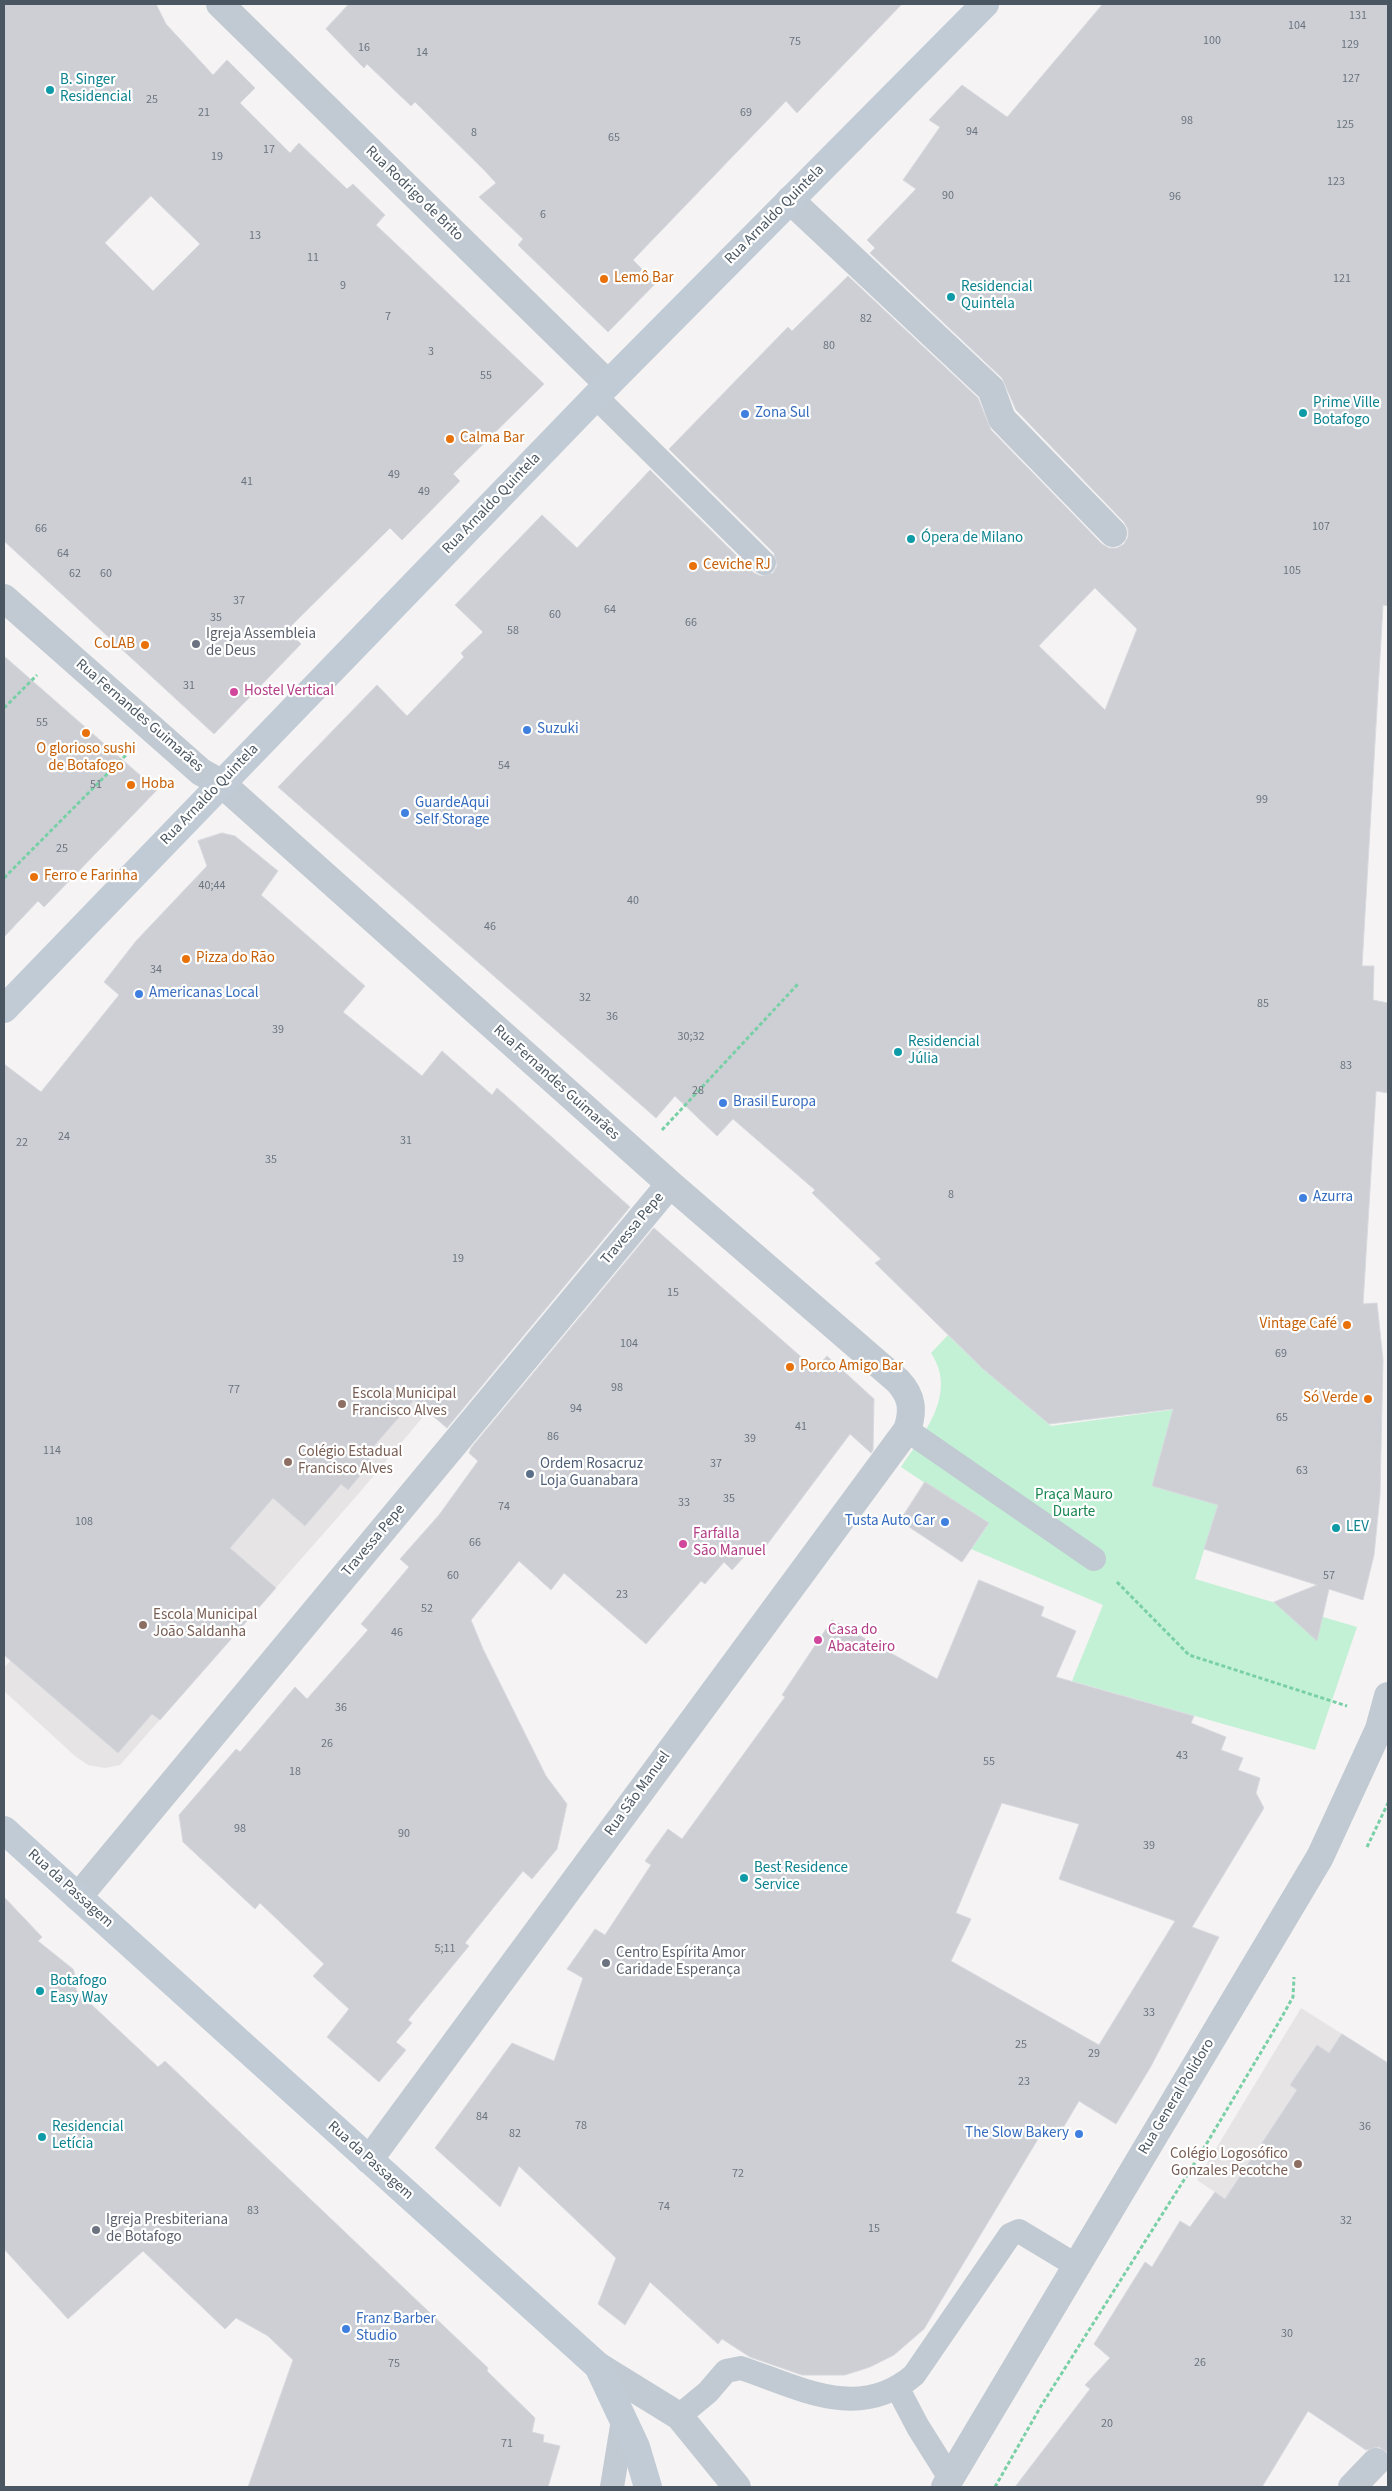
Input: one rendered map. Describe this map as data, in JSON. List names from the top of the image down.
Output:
{
  "streets": {
    "main road": ["Rua Arnaldo Quintela", "Rua da Passagem"],
    "street": [
      "Rua Rodrigo de Brito",
      "Rua Fernandes Guimarães",
      "Travessa Pepe",
      "Rua São Manuel",
      "Rua General Polidoro"
    ]
  },
  "crossings": [
    ["Rua Rodrigo de Brito", "Rua Arnaldo Quintela"],
    ["Rua Arnaldo Quintela", "Rua Fernandes Guimarães"],
    ["Rua Fernandes Guimarães", "Travessa Pepe"],
    ["Rua Fernandes Guimarães", "Rua São Manuel"],
    ["Travessa Pepe", "Rua da Passagem"],
    ["Rua São Manuel", "Rua da Passagem"]
  ],
  "parks": ["Praça Mauro Duarte"],
  "places": [
    "B. Singer Residencial",
    "Lemô Bar",
    "Residencial Quintela",
    "Prime Ville Botafogo",
    "Zona Sul",
    "Calma Bar",
    "Ópera de Milano",
    "Ceviche RJ",
    "Igreja Assembleia de Deus",
    "CoLAB",
    "Hostel Vertical",
    "Suzuki",
    "O glorioso sushi de Botafogo",
    "Hoba",
    "GuardeAqui Self Storage",
    "Ferro e Farinha",
    "Pizza do Rão",
    "Americanas Local",
    "Residencial Júlia",
    "Brasil Europa",
    "Azurra",
    "Vintage Café",
    "Porco Amigo Bar",
    "Só Verde",
    "Escola Municipal Francisco Alves",
    "Colégio Estadual Francisco Alves",
    "Ordem Rosacruz Loja Guanabara",
    "Tusta Auto Car",
    "LEV",
    "Farfalla São Manuel",
    "Escola Municipal João Saldanha",
    "Casa do Abacateiro",
    "Best Residence Service",
    "Centro Espírita Amor Caridade Esperança",
    "Botafogo Easy Way",
    "The Slow Bakery",
    "Residencial Letícia",
    "Colégio Logosófico Gonzales Pecotche",
    "Igreja Presbiteriana de Botafogo",
    "Franz Barber Studio"
  ],
  "house_numbers": [
    "131",
    "104",
    "100",
    "75",
    "129",
    "16",
    "14",
    "127",
    "25",
    "21",
    "69",
    "98",
    "125",
    "94",
    "8",
    "65",
    "17",
    "19",
    "123",
    "90",
    "96",
    "6",
    "13",
    "11",
    "121",
    "9",
    "7",
    "82",
    "80",
    "3",
    "55",
    "49",
    "41",
    "49",
    "107",
    "66",
    "64",
    "105",
    "62",
    "60",
    "37",
    "64",
    "60",
    "35",
    "66",
    "58",
    "31",
    "55",
    "54",
    "51",
    "99",
    "25",
    "40;44",
    "40",
    "46",
    "34",
    "32",
    "85",
    "36",
    "39",
    "30;32",
    "83",
    "28",
    "24",
    "31",
    "22",
    "35",
    "8",
    "19",
    "15",
    "104",
    "69",
    "98",
    "77",
    "94",
    "65",
    "41",
    "86",
    "39",
    "114",
    "37",
    "63",
    "35",
    "33",
    "74",
    "108",
    "66",
    "60",
    "57",
    "23",
    "52",
    "46",
    "36",
    "26",
    "43",
    "55",
    "18",
    "98",
    "90",
    "39",
    "5;11",
    "33",
    "25",
    "29",
    "23",
    "84",
    "78",
    "36",
    "82",
    "72",
    "74",
    "83",
    "32",
    "15",
    "30",
    "26",
    "75",
    "20",
    "71"
  ]
}
